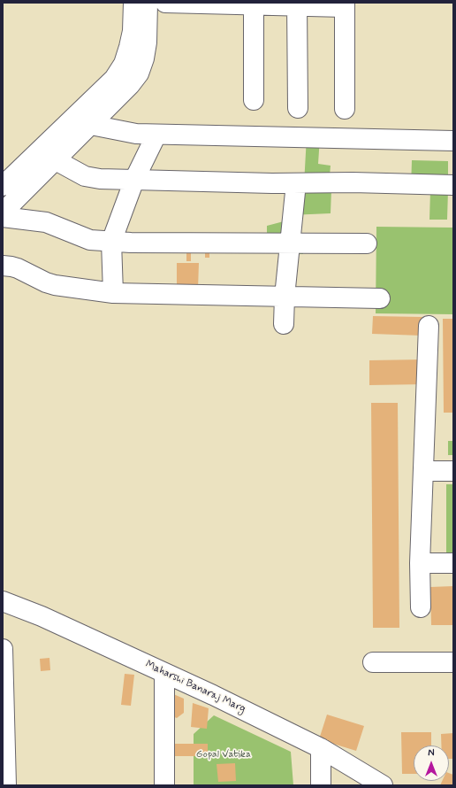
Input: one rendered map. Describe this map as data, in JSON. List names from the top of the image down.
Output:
{
  "streets": {
    "street": ["Maharshi Banaraj Marg"]
  },
  "parks": ["Gopal Vatika"],
  "north": "top"
}
